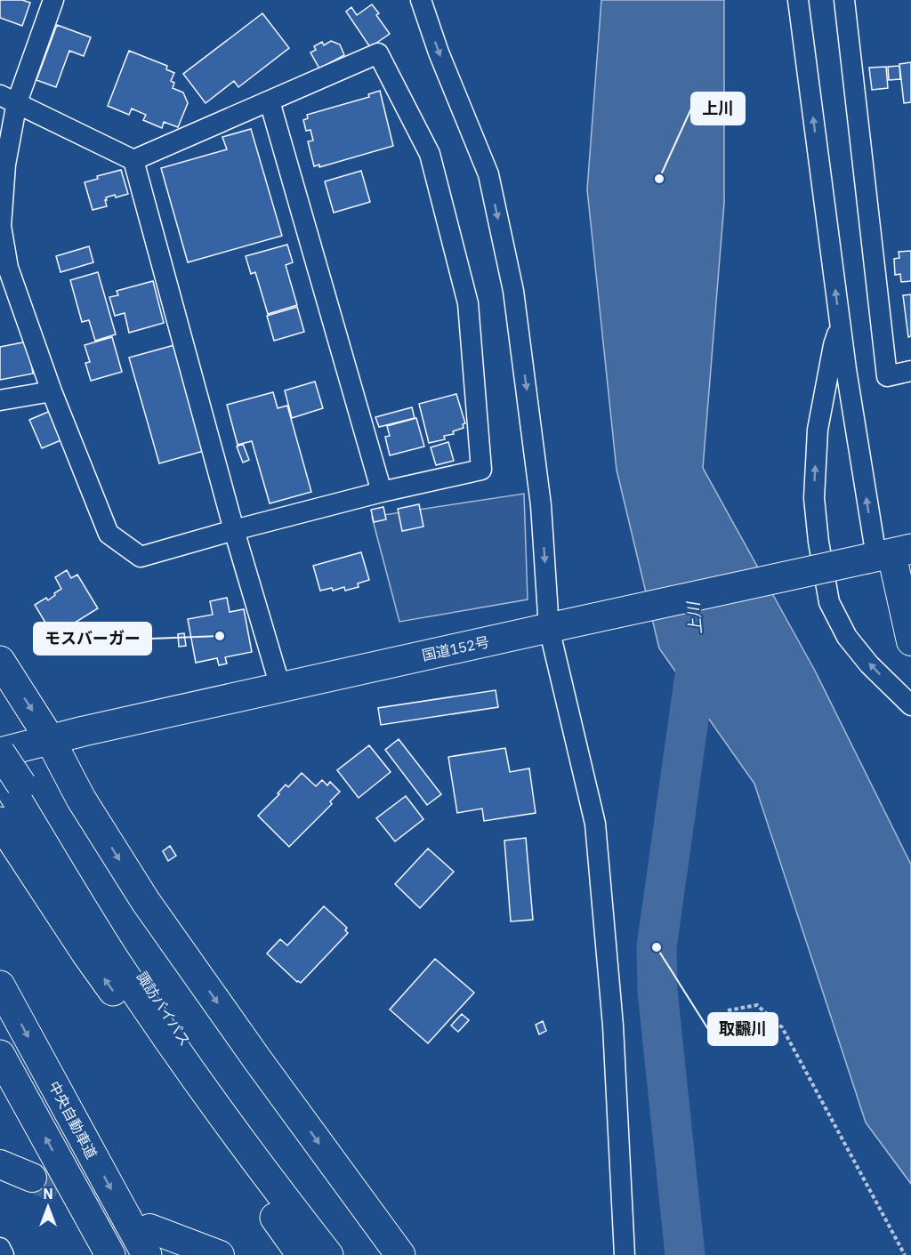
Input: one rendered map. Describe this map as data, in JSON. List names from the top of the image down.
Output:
{
  "streets": {
    "highway": ["国道152号", "諏訪バイパス", "中央自動車道"]
  },
  "crossings": [
    ["国道152号", "諏訪バイパス"]
  ],
  "water": ["上川"],
  "places": ["上川", "モスバーガー", "取飜川"],
  "north": "top"
}
